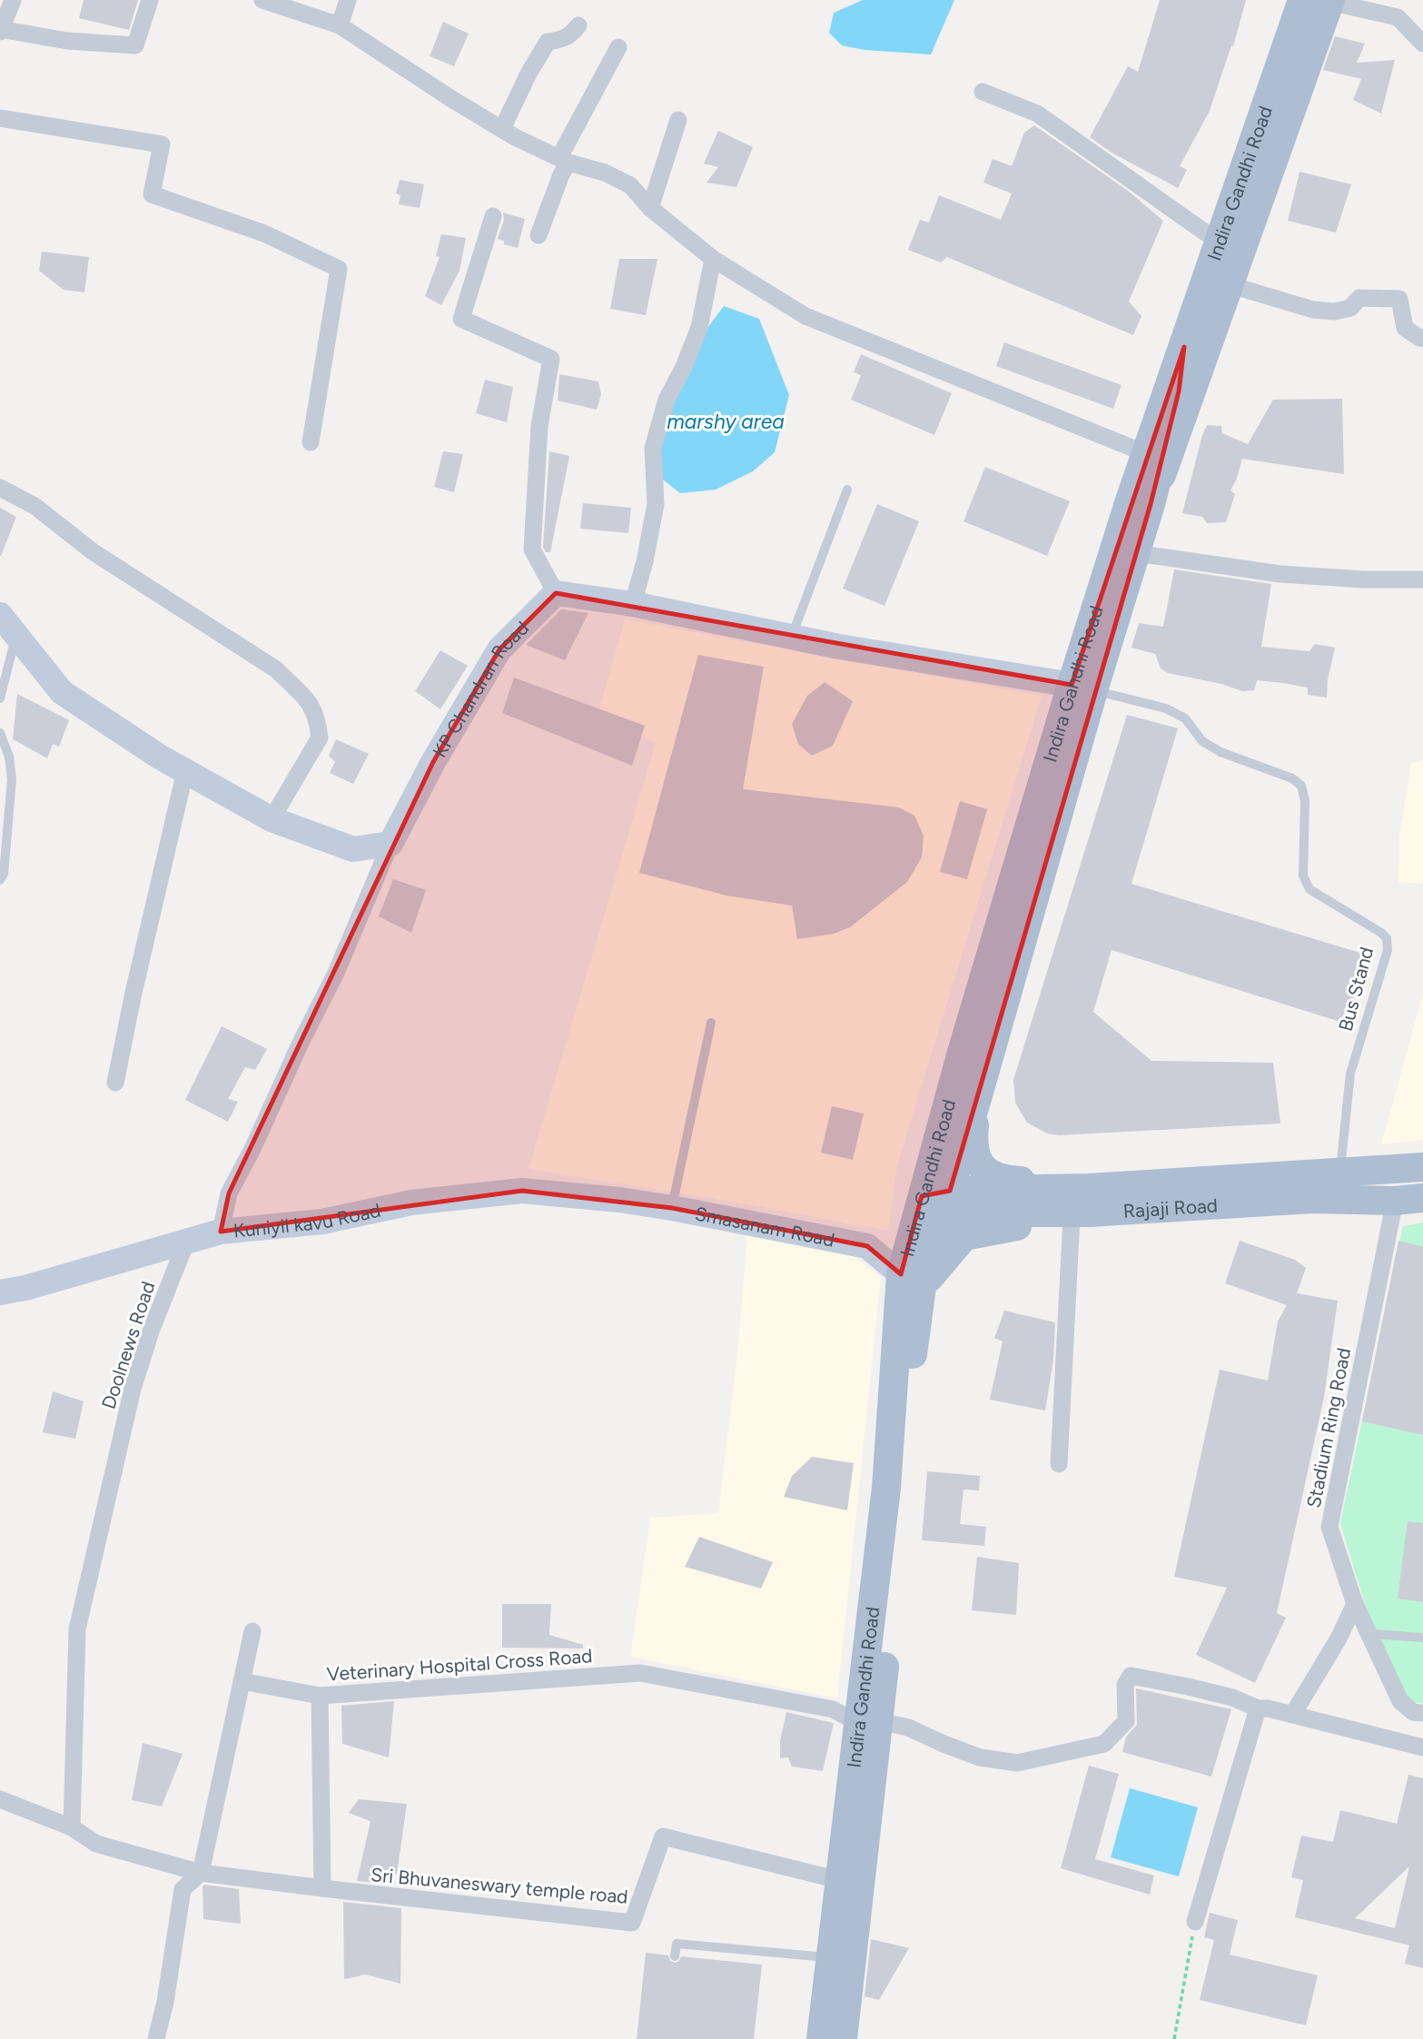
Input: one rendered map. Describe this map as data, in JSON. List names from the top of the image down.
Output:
{
  "streets": {
    "main road": ["Indira Gandhi Road", "Rajaji Road"],
    "street": [
      "KP Chandran Road",
      "Kuniyil kavu Road",
      "Smasanam Road",
      "Doolnews Road",
      "Stadium Ring Road",
      "Veterinary Hospital Cross Road",
      "Sri Bhuvaneswary temple road"
    ],
    "lane": ["Bus Stand"]
  },
  "crossings": [
    ["Indira Gandhi Road", "Bus Stand"],
    ["Indira Gandhi Road", "Rajaji Road"],
    ["Indira Gandhi Road", "Smasanam Road"],
    ["Indira Gandhi Road", "Veterinary Hospital Cross Road"],
    ["Indira Gandhi Road", "Sri Bhuvaneswary temple road"],
    ["Rajaji Road", "Stadium Ring Road"],
    ["Kuniyil kavu Road", "Smasanam Road"],
    ["Kuniyil kavu Road", "Doolnews Road"],
    ["Veterinary Hospital Cross Road", "Sri Bhuvaneswary temple road"]
  ],
  "water": ["marshy area"]
}
